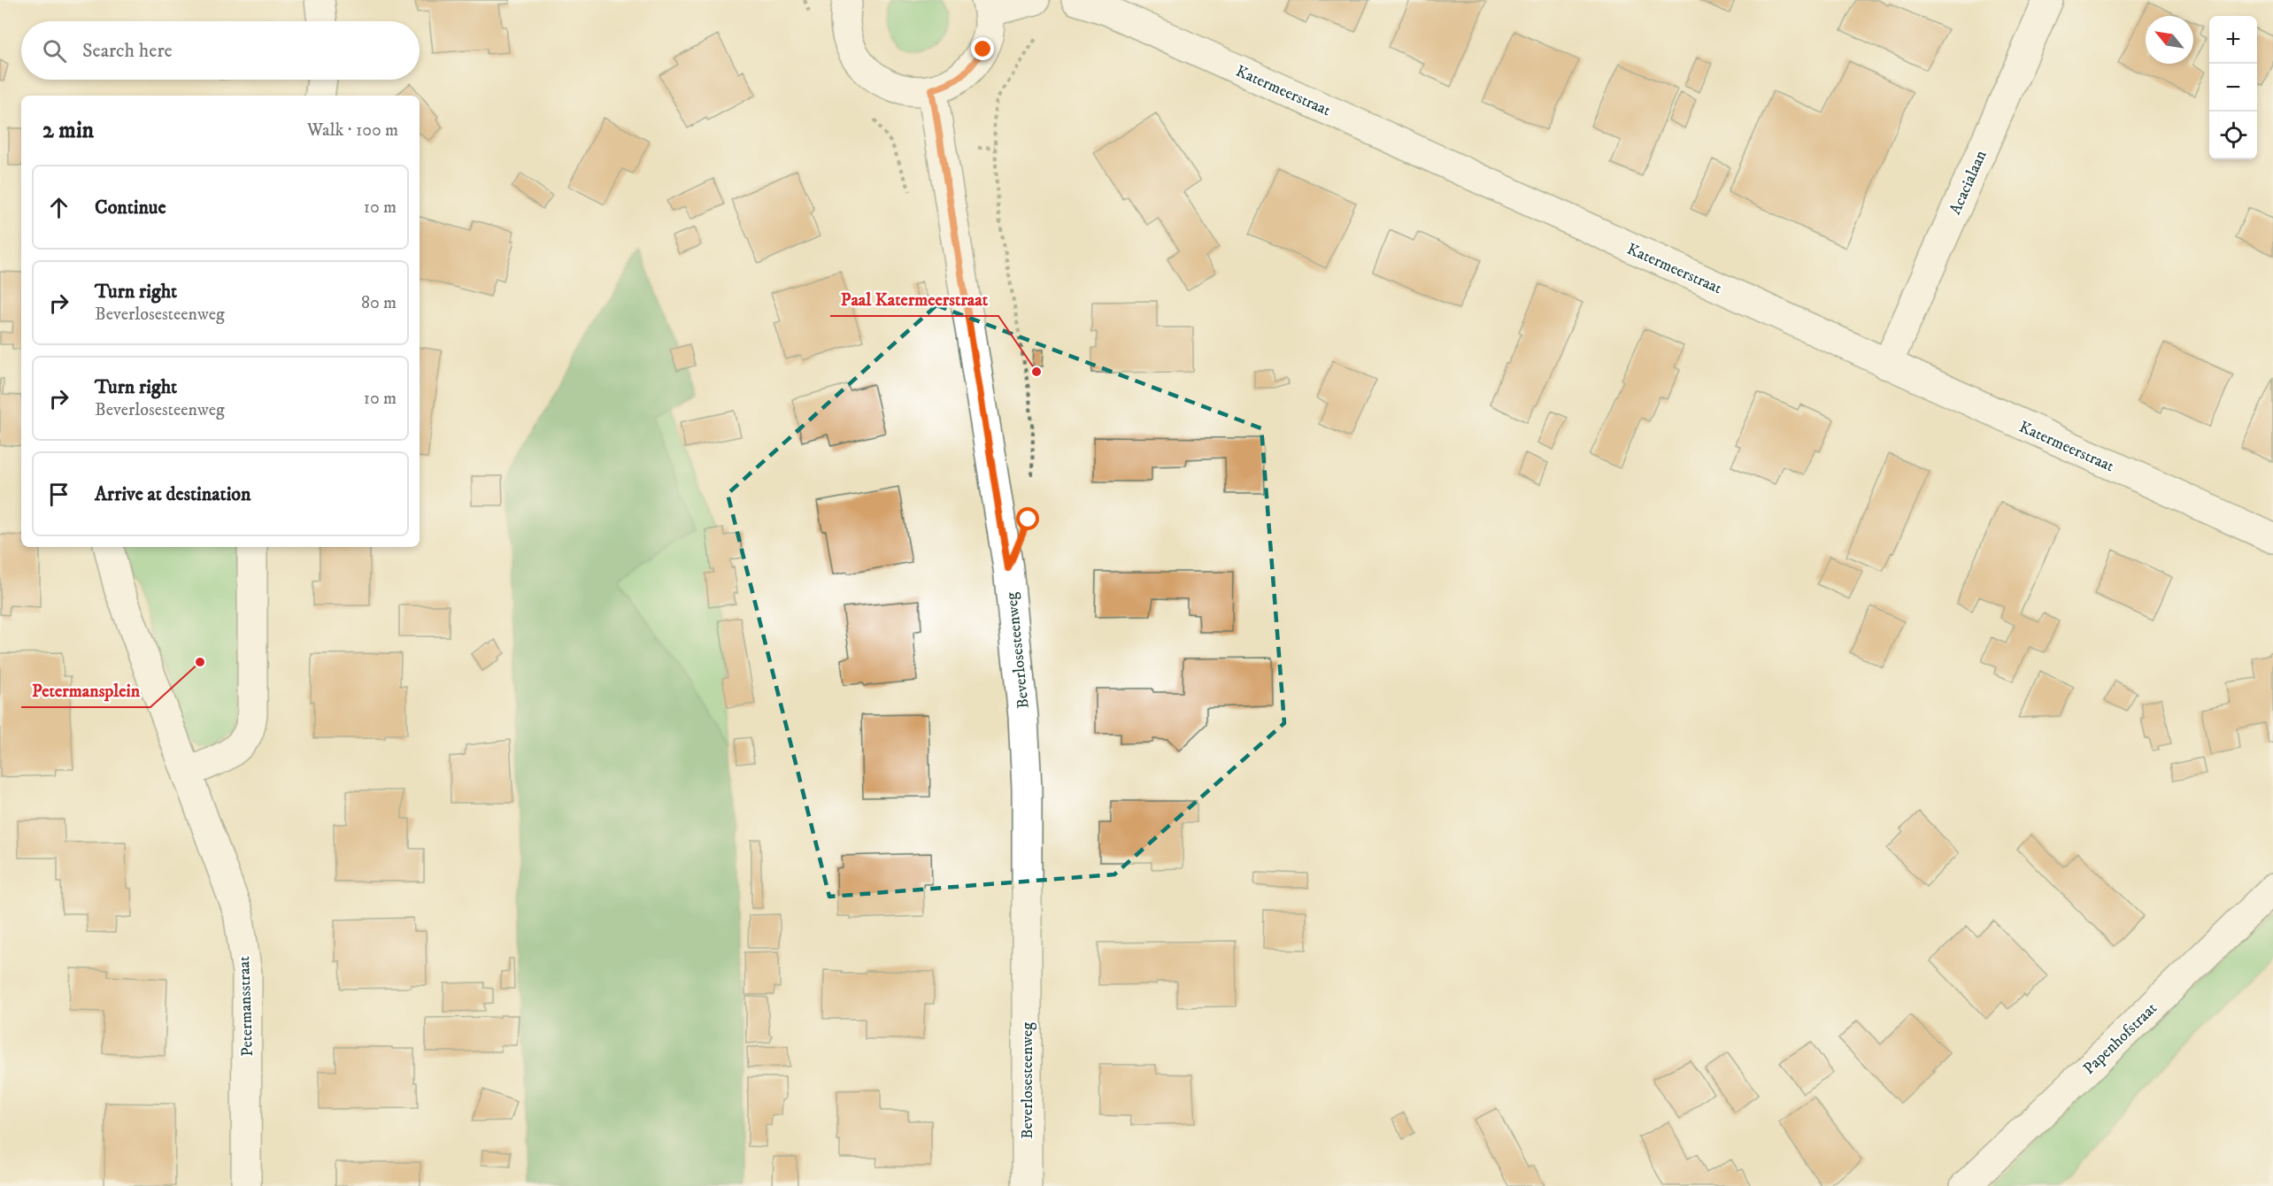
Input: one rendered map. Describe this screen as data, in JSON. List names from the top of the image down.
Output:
{
  "streets": {
    "street": [
      "Katermeerstraat",
      "Acacialaan",
      "Beverlosesteenweg",
      "Petermansstraat",
      "Papenhofstraat"
    ]
  },
  "crossings": [
    ["Katermeerstraat", "Acacialaan"]
  ],
  "places": ["Paal Katermeerstraat", "Petermansplein"],
  "north": "top left",
  "page": {
    "map_buttons": ["+", "−"],
    "search": "Search here",
    "heading": ["2 min", "Walk · 100 m"],
    "list": [
      ["Continue", "10 m"],
      ["Turn right", "Beverlosesteenweg", "80 m"],
      ["Turn right", "Beverlosesteenweg", "10 m"],
      "Arrive at destination"
    ]
  }
}
